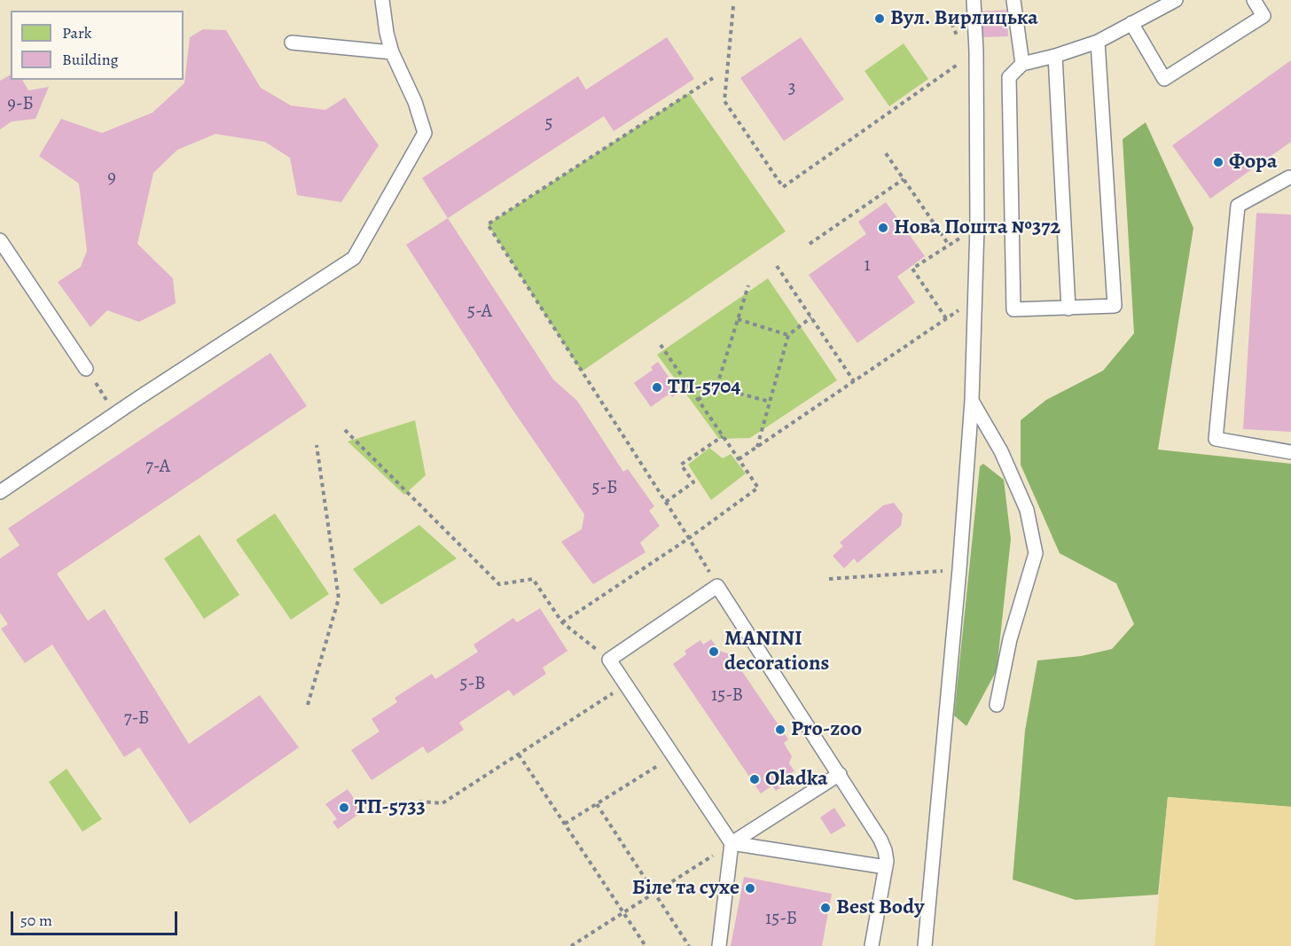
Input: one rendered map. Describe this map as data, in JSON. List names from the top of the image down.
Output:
{
  "places": [
    "Вул. Вирлицька",
    "Фора",
    "Нова Пошта №372",
    "ТП-5704",
    "MANINI decorations",
    "Pro-zoo",
    "Oladka",
    "ТП-5733",
    "Біле та сухе",
    "Best Body"
  ],
  "house_numbers": [
    "3",
    "9-Б",
    "5",
    "9",
    "1",
    "5-А",
    "7-А",
    "5-Б",
    "5-В",
    "15-В",
    "7-Б",
    "15-Б"
  ],
  "legend": ["Park", "Building"],
  "scale_bar": "50 m"
}
